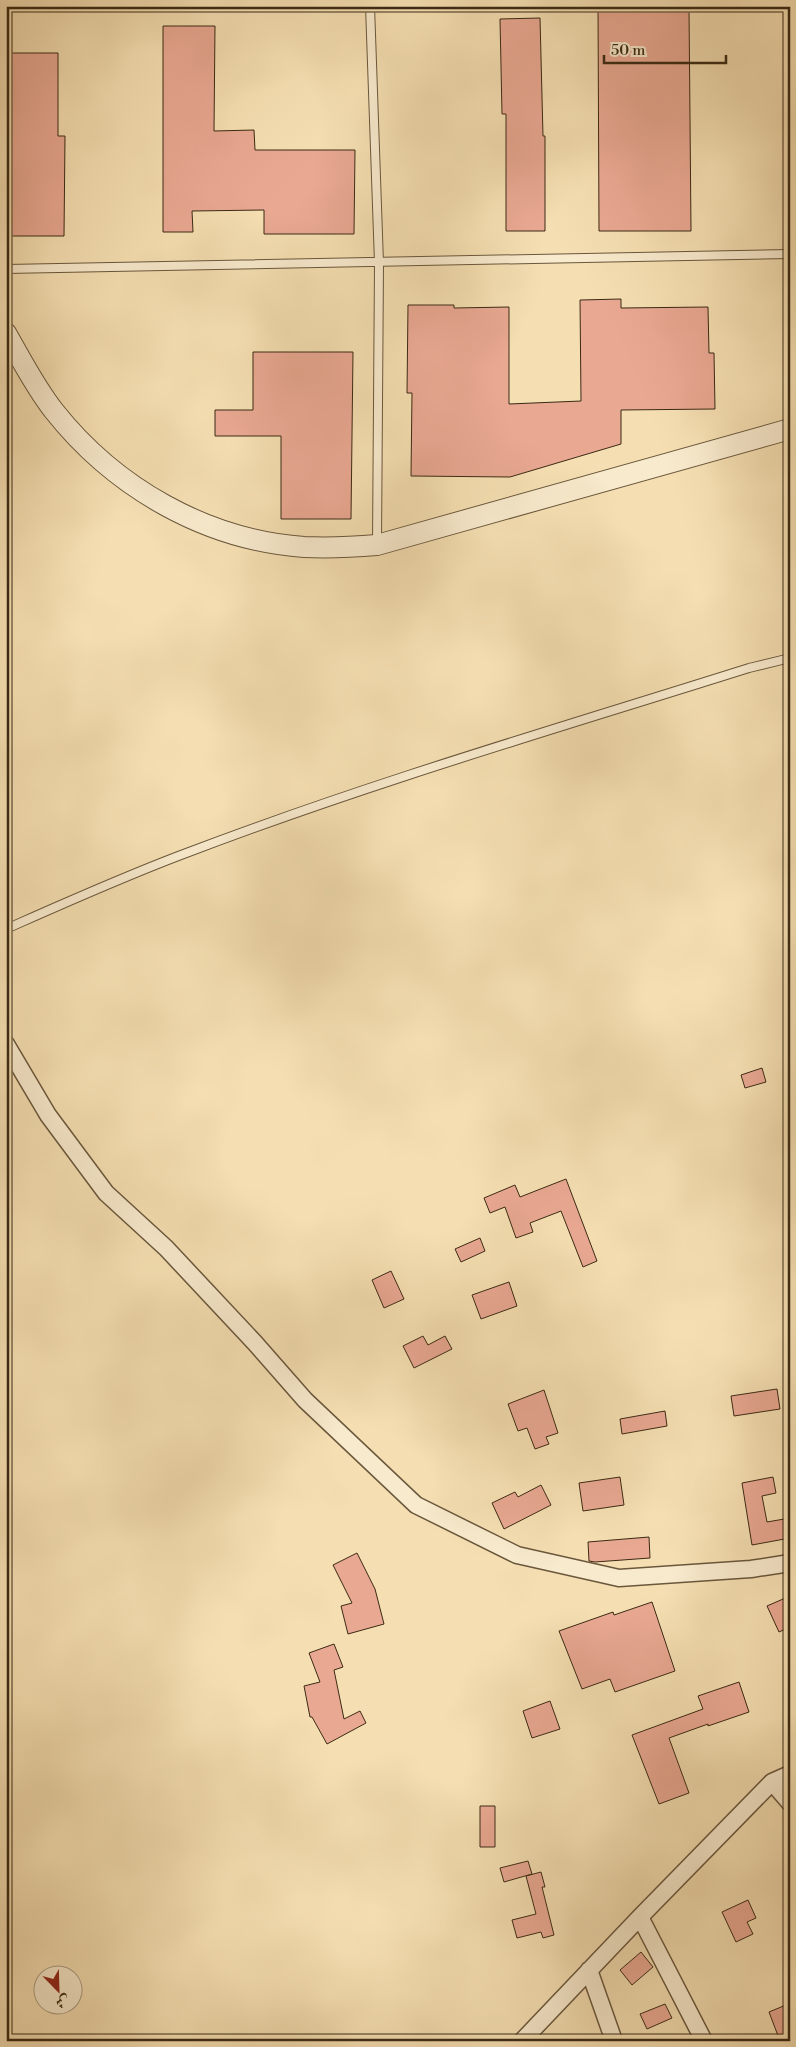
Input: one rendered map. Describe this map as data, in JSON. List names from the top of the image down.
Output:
{
  "scale_bar": "50 m",
  "north": "bottom right"
}
